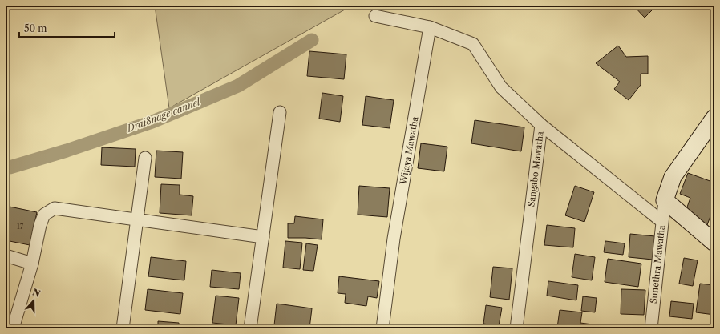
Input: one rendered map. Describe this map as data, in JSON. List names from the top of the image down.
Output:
{
  "streets": {
    "street": ["Wijaya Mawatha", "Sangabo Mawatha", "Sunethra Mawatha"]
  },
  "crossings": [
    ["Sangabo Mawatha", "Sunethra Mawatha"]
  ],
  "water": ["Drai8nage cannel"],
  "house_numbers": ["17"],
  "scale_bar": "50 m",
  "north": "top"
}
